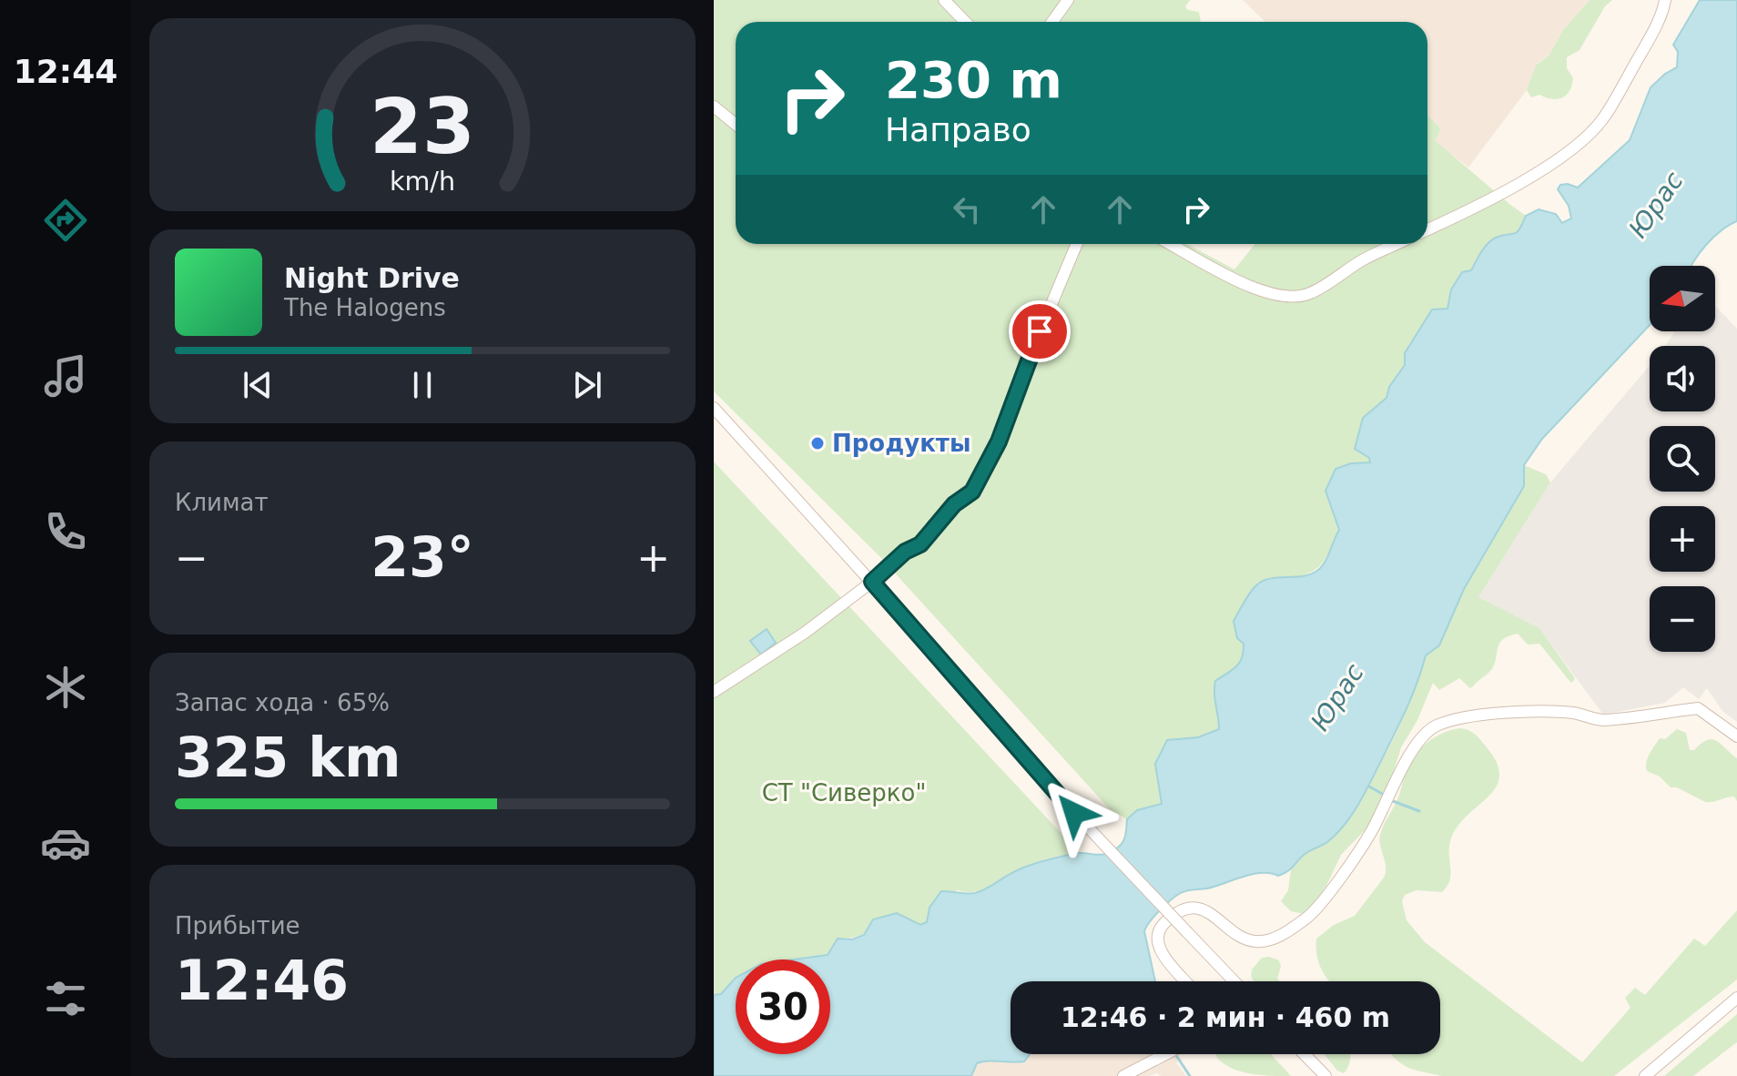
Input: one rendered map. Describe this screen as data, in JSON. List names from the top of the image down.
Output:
{
  "water": ["Юрас"],
  "parks": ["СТ \"Сиверко\""],
  "places": ["Продукты"],
  "north": "left",
  "page": {
    "tabs": "12:44",
    "turn": ["230 m", "Направо"],
    "song": ["Night Drive", "The Halogens"],
    "map_buttons": ["+", "−"],
    "tile": [
      "Климат",
      ["Запас хода · 65%", "325 km"],
      ["Прибытие", "12:46"]
    ],
    "heat": ["−", "23°", "+"],
    "limit": "30",
    "trip": "12:46 · 2 мин · 460 m",
    "gauge": ["23", "km/h"]
  }
}
